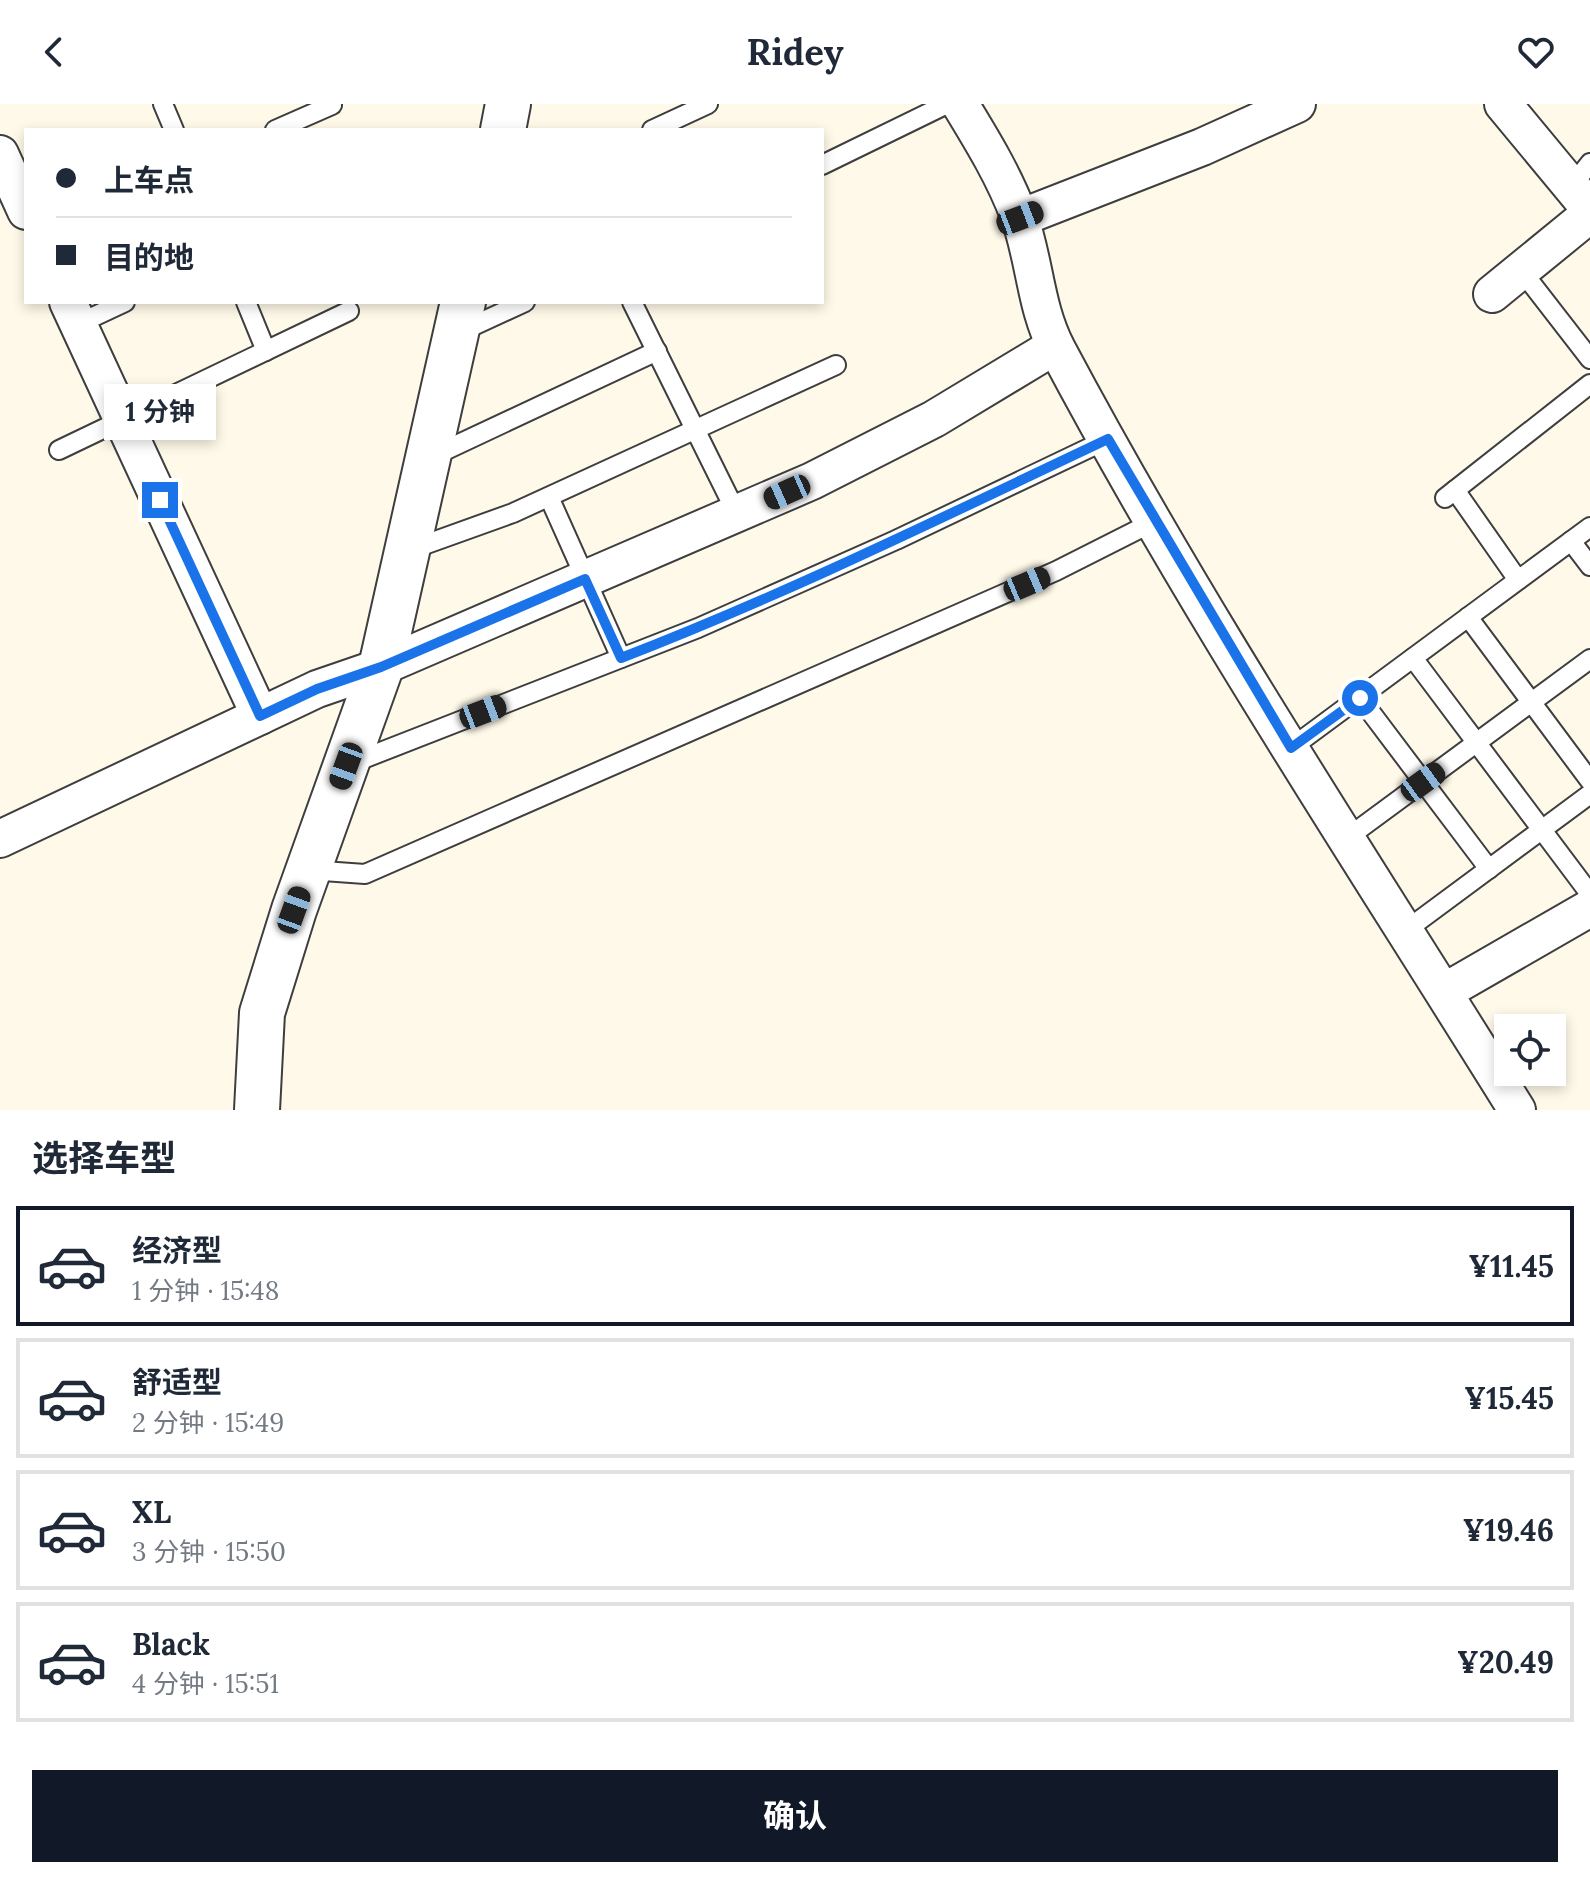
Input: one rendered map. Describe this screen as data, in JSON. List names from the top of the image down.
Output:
{
  "page": {
    "header": "Ridey",
    "banner": ["上车点", "目的地"],
    "bubble": "1 分钟",
    "heading": "选择车型",
    "list": [
      {
        "name": "经济型",
        "note": "1 分钟 · 15:48",
        "value": "¥11.45"
      },
      {
        "name": "舒适型",
        "note": "2 分钟 · 15:49",
        "value": "¥15.45"
      },
      {
        "name": "XL",
        "note": "3 分钟 · 15:50",
        "value": "¥19.46"
      },
      {
        "name": "Black",
        "note": "4 分钟 · 15:51",
        "value": "¥20.49"
      }
    ],
    "buttons": "确认"
  }
}
